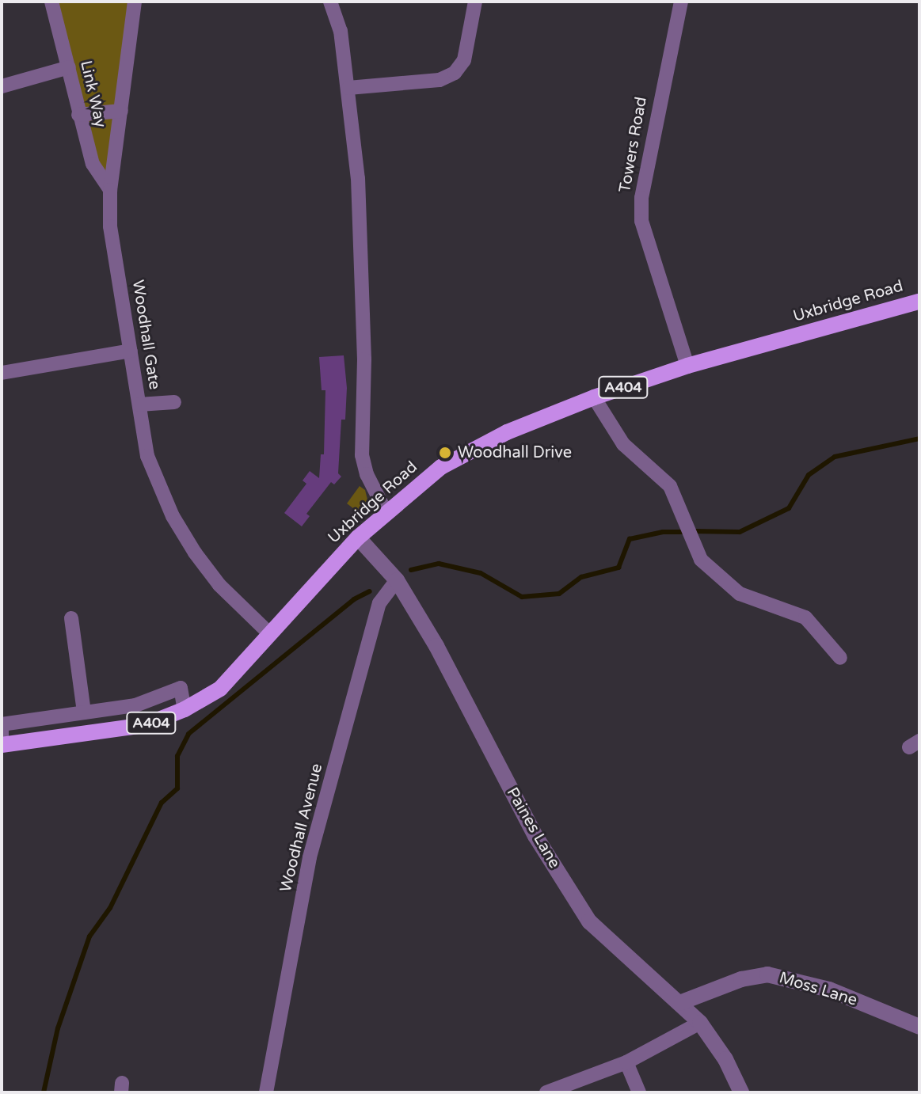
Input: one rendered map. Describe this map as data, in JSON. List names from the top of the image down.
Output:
{
  "streets": {
    "main road": ["Uxbridge Road", "A404"],
    "street": [
      "Link Way",
      "Towers Road",
      "Woodhall Gate",
      "Woodhall Avenue",
      "Paines Lane",
      "Moss Lane"
    ]
  },
  "crossings": [
    ["Link Way", "Woodhall Gate"],
    ["Towers Road", "Uxbridge Road"],
    ["Uxbridge Road", "Woodhall Gate"],
    ["Uxbridge Road", "Paines Lane"],
    ["Woodhall Avenue", "Paines Lane"],
    ["Paines Lane", "Moss Lane"]
  ],
  "places": ["Woodhall Drive"]
}
